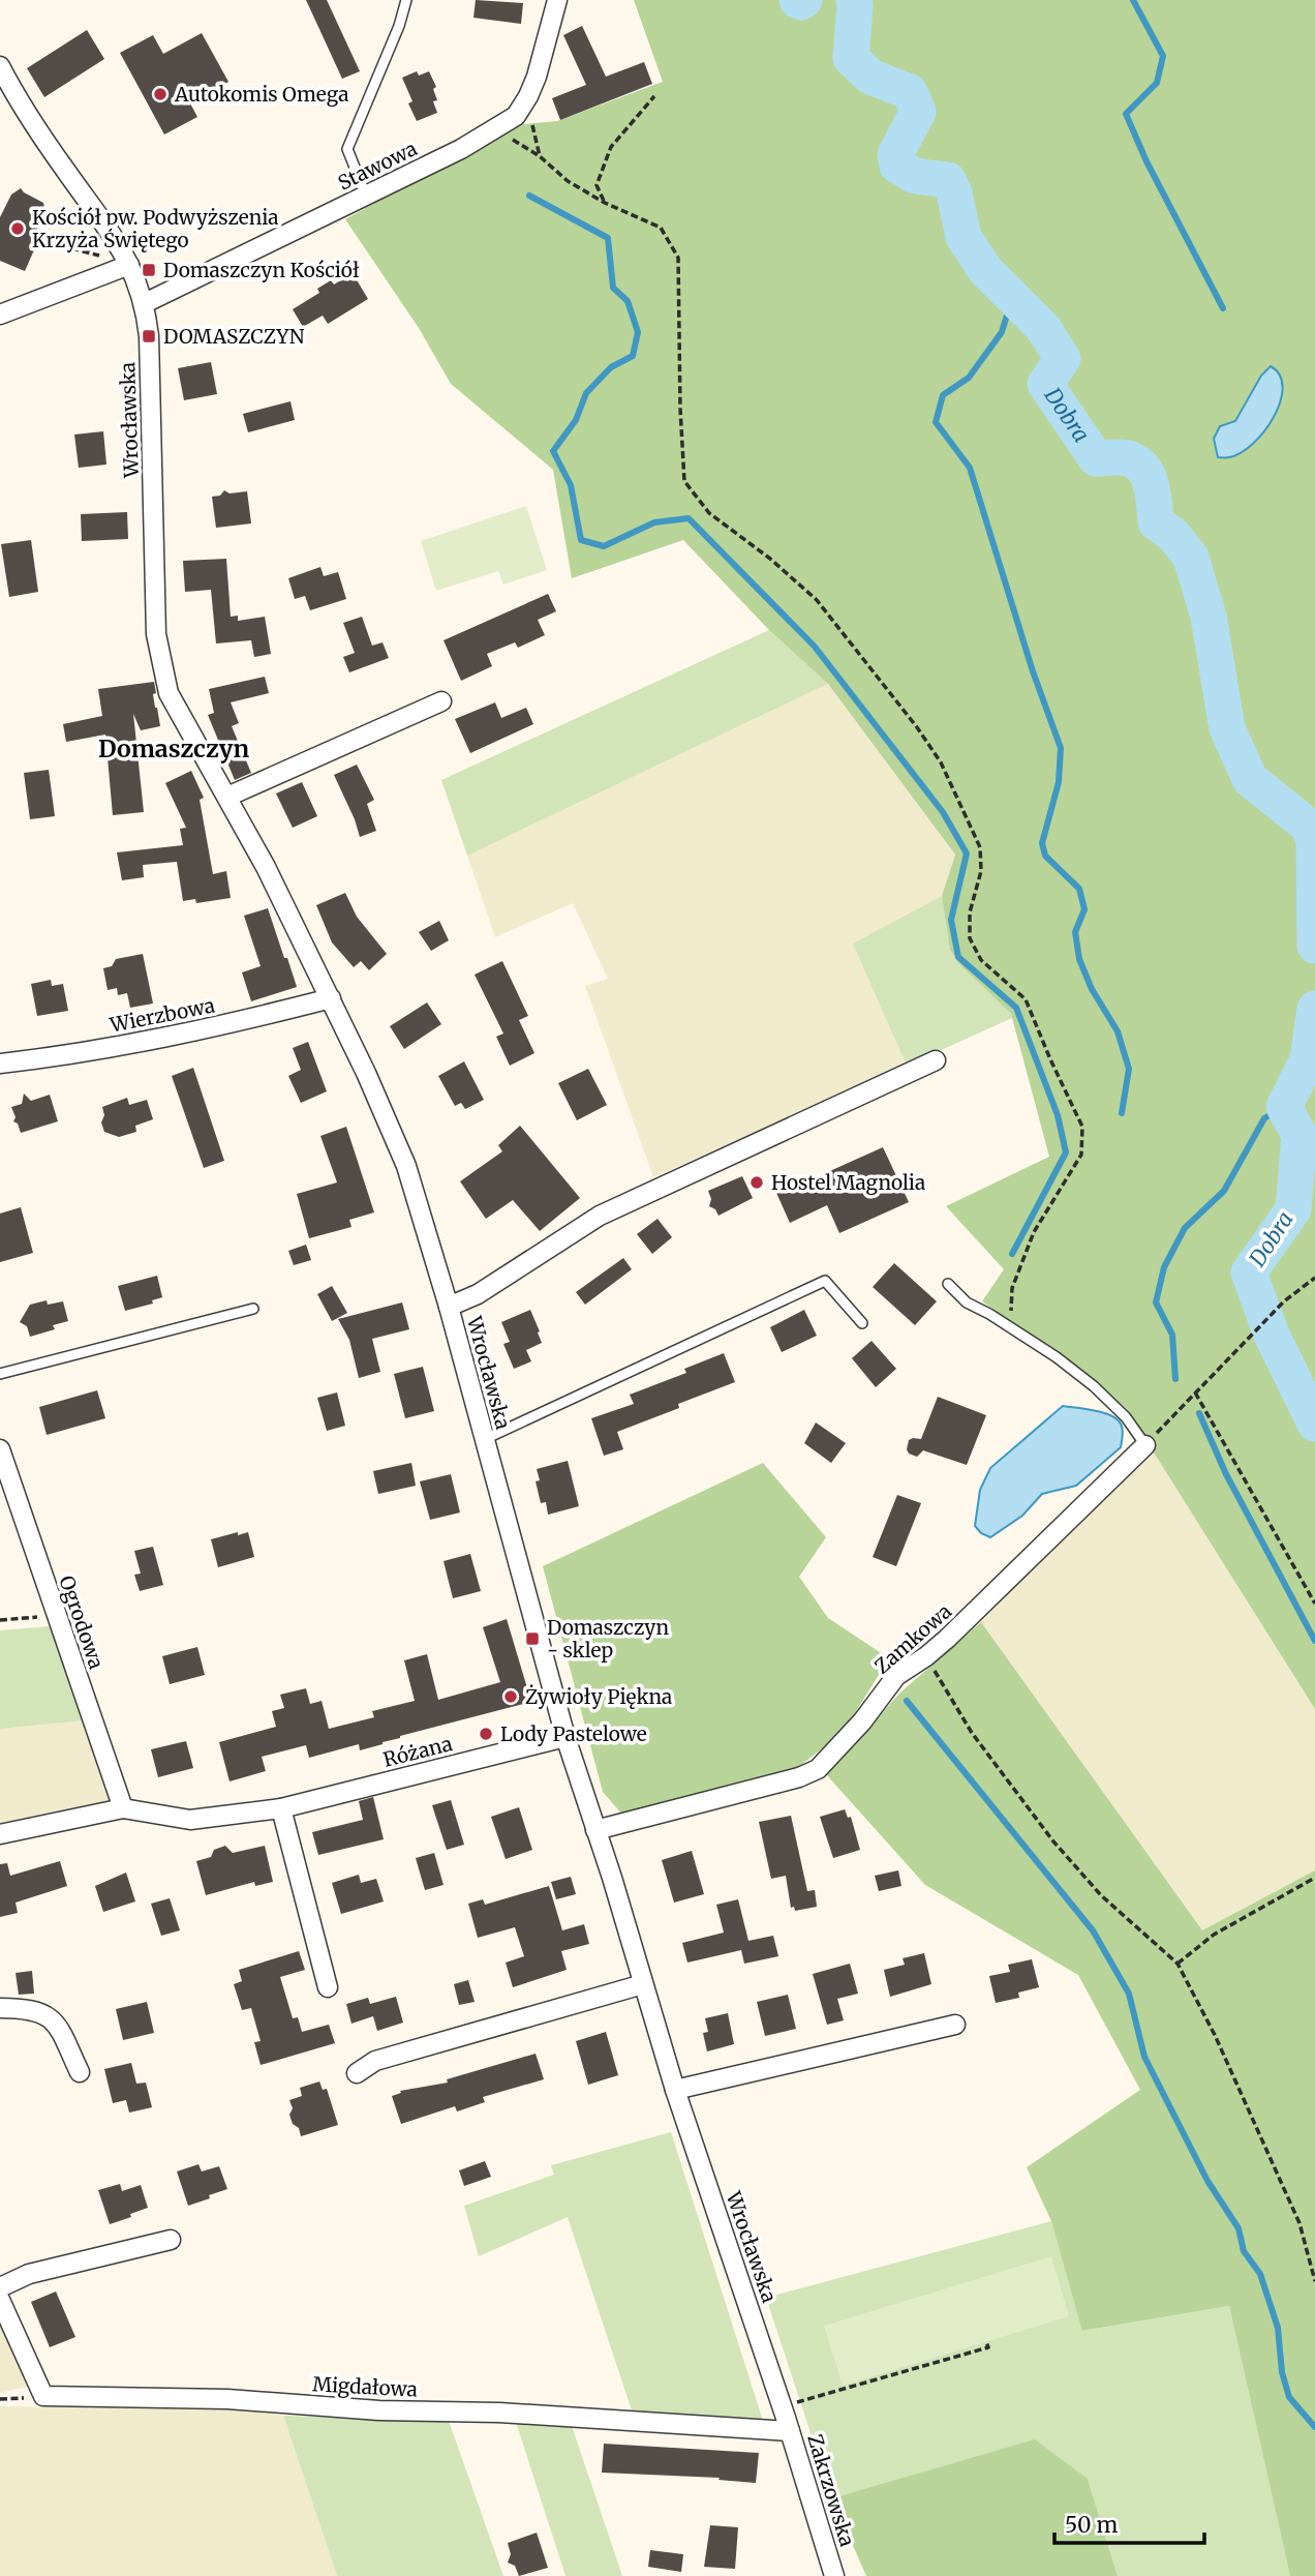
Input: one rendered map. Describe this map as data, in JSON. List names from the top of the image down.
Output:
{
  "streets": {
    "street": [
      "Stawowa",
      "Wrocławska",
      "Wierzbowa",
      "Ogrodowa",
      "Zamkowa",
      "Różana",
      "Migdałowa",
      "Zakrzowska"
    ]
  },
  "crossings": [
    ["Stawowa", "Wrocławska"],
    ["Wrocławska", "Wierzbowa"],
    ["Wrocławska", "Zamkowa"],
    ["Wrocławska", "Różana"],
    ["Wrocławska", "Migdałowa"],
    ["Wrocławska", "Zakrzowska"],
    ["Ogrodowa", "Różana"],
    ["Migdałowa", "Zakrzowska"]
  ],
  "districts": ["Domaszczyn"],
  "water": ["Dobra"],
  "places": {
    "other": [
      "Autokomis Omega",
      "Kościół pw. Podwyższenia Krzyża Świętego",
      "Hostel Magnolia",
      "Żywioły Piękna",
      "Lody Pastelowe"
    ],
    "transit": ["Domaszczyn Kościół", "DOMASZCZYN", "Domaszczyn - sklep"]
  },
  "scale_bar": "50 m"
}
